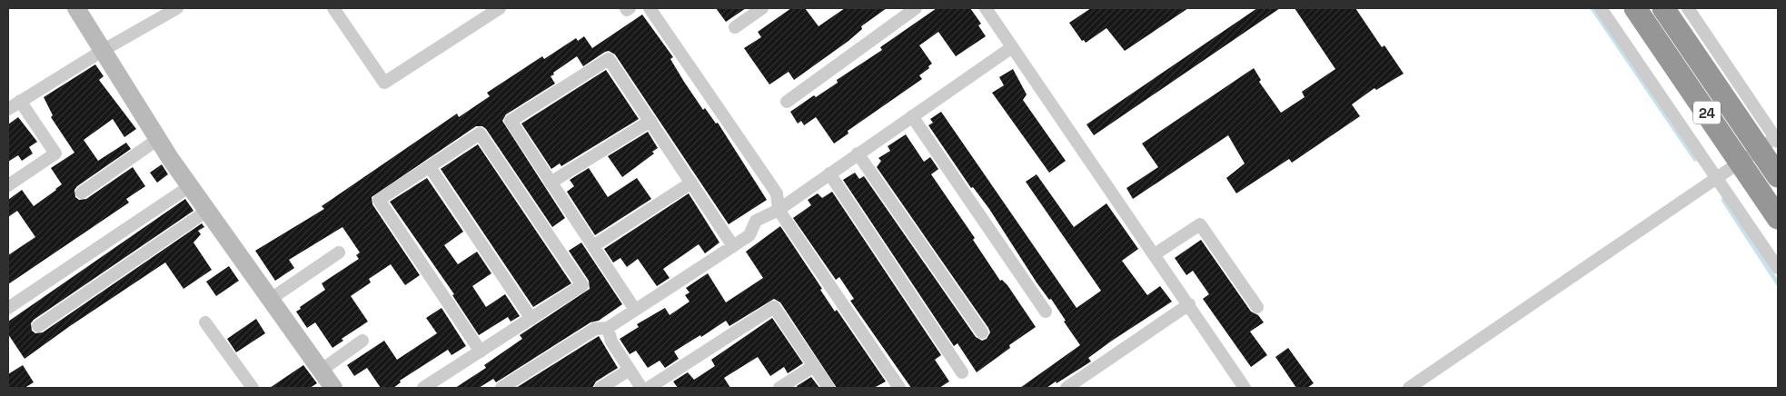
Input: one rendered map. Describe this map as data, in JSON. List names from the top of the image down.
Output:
{
  "streets": {
    "highway": ["24"]
  }
}
